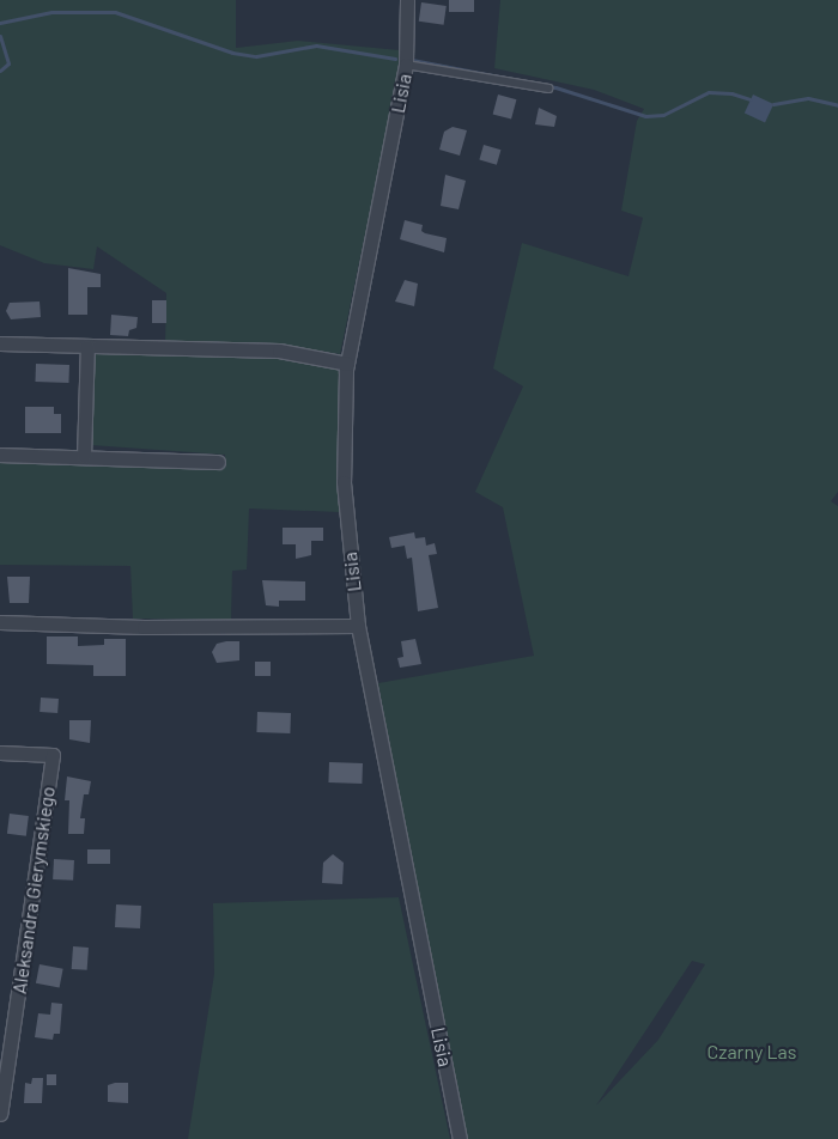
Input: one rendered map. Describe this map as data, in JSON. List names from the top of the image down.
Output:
{
  "streets": {
    "street": ["Lisia", "Aleksandra Gierymskiego"]
  },
  "parks": ["Czarny Las"]
}
